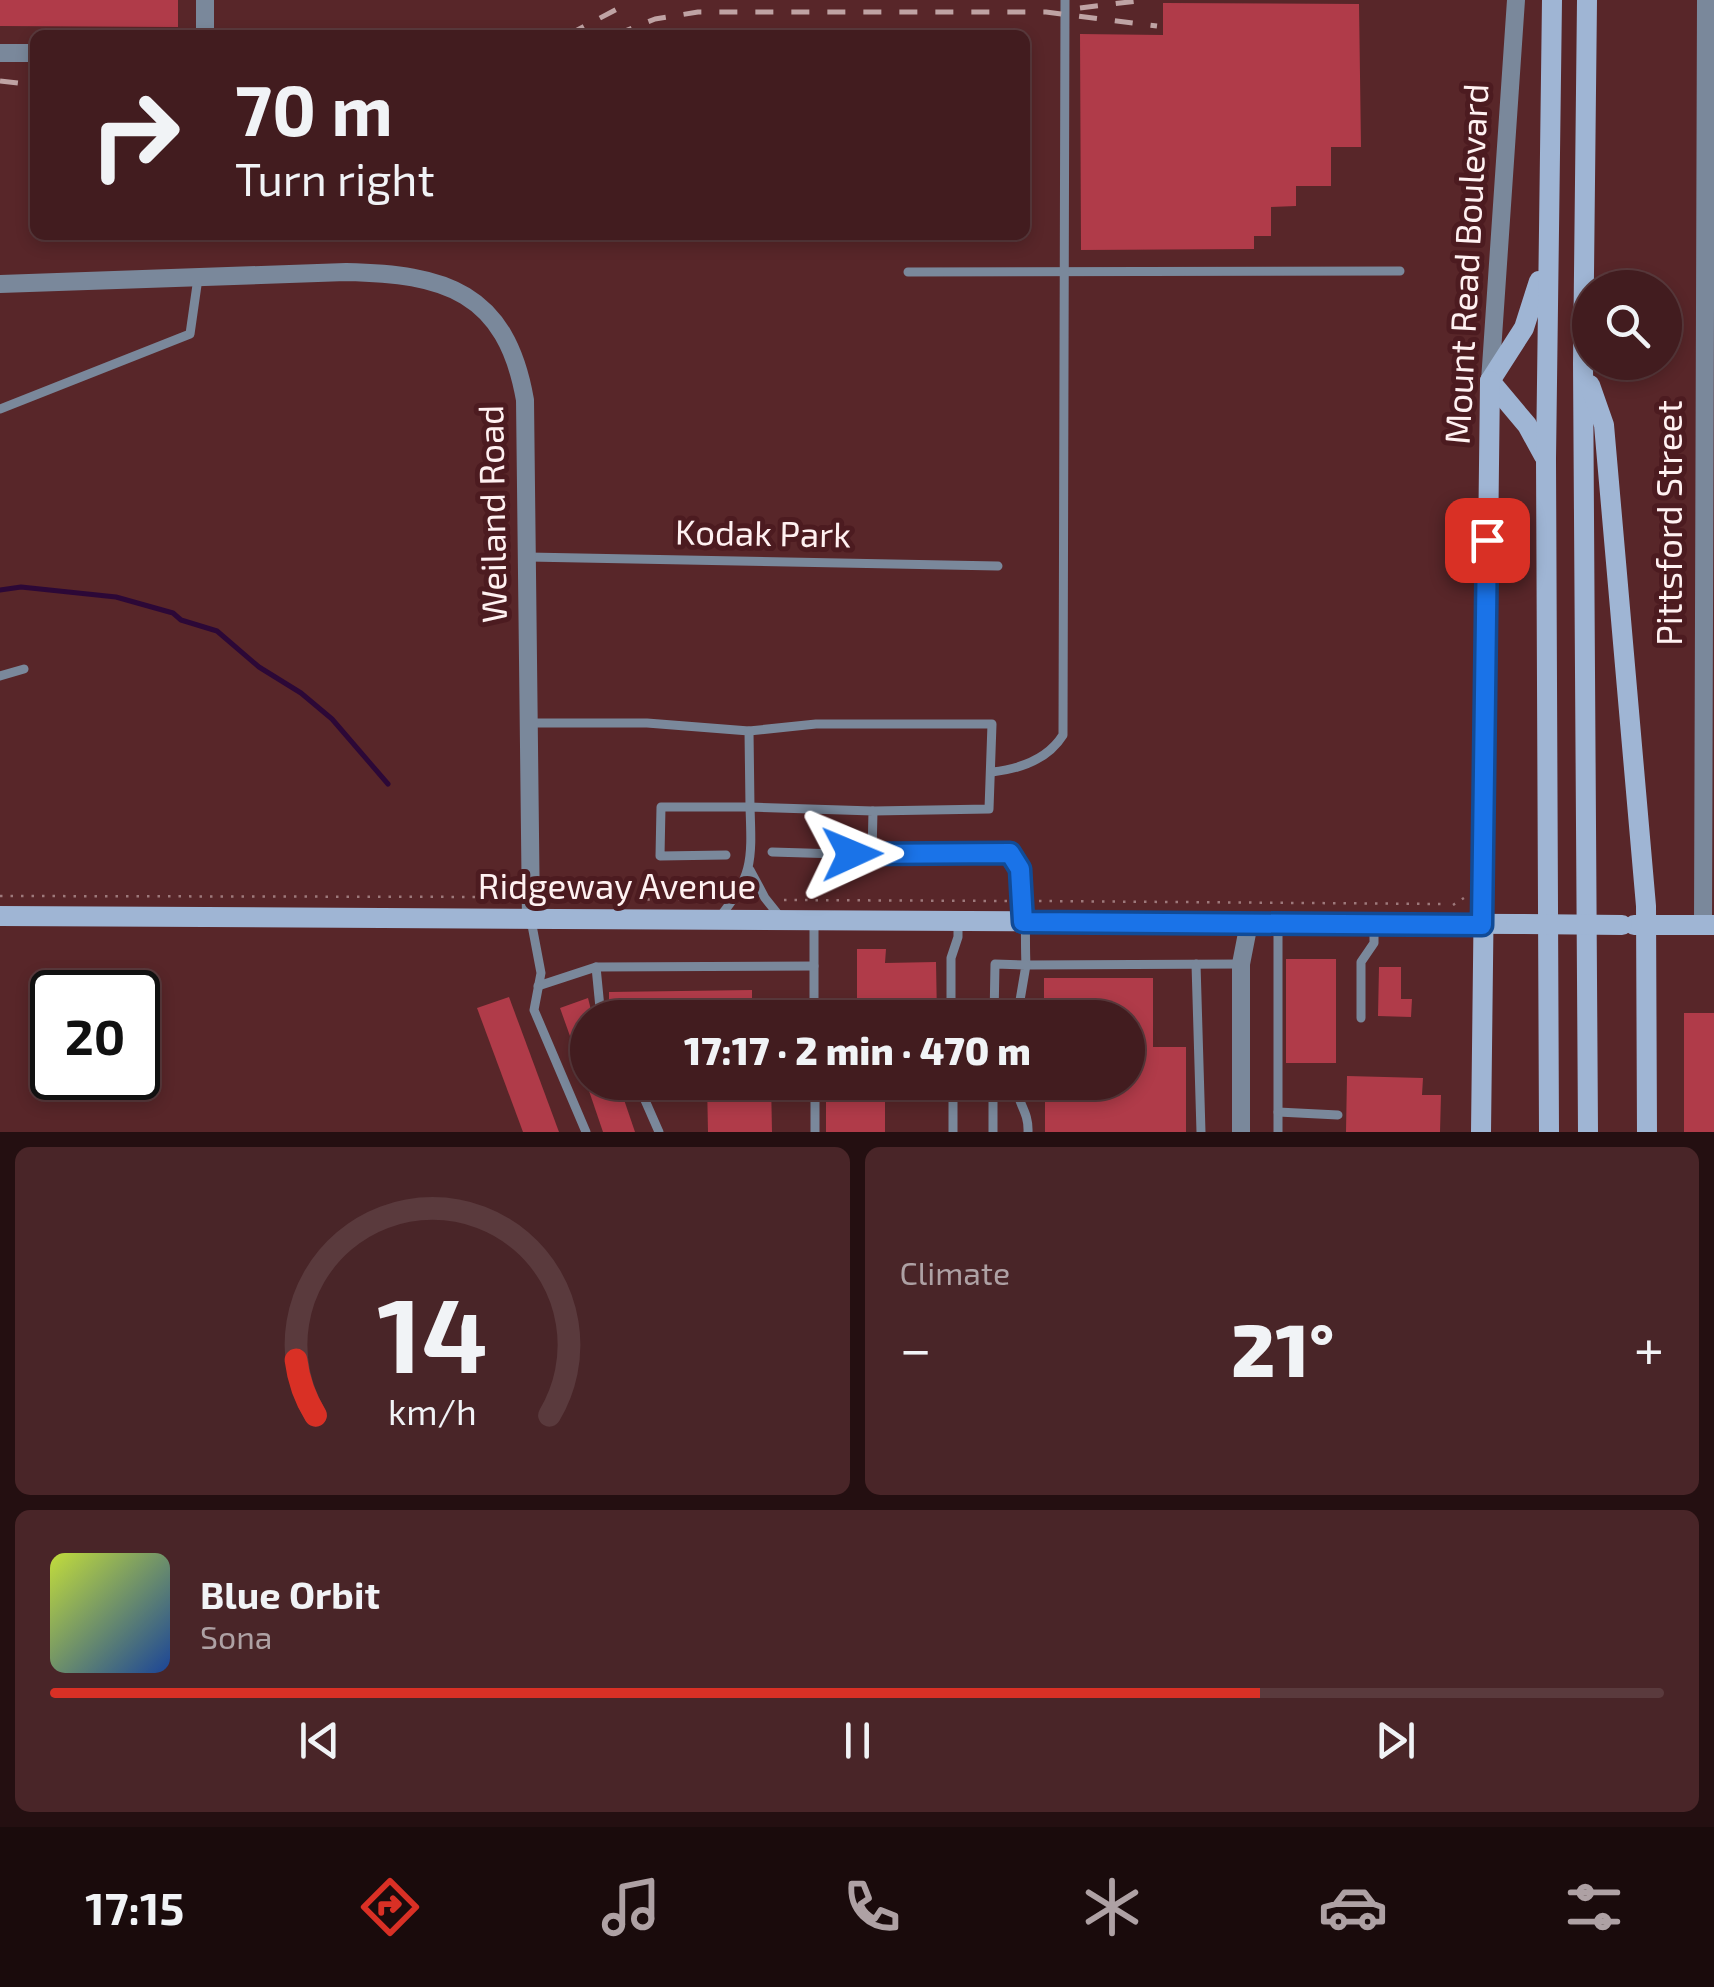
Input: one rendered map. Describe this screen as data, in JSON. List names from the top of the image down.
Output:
{
  "streets": {
    "main road": ["Mount Read Boulevard", "Ridgeway Avenue"],
    "street": ["Weiland Road", "Pittsford Street"],
    "lane": ["Kodak Park"]
  },
  "crossings": [
    ["Mount Read Boulevard", "Ridgeway Avenue"],
    ["Weiland Road", "Kodak Park"],
    ["Weiland Road", "Ridgeway Avenue"],
    ["Pittsford Street", "Ridgeway Avenue"]
  ],
  "page": {
    "turn": ["70 m", "Turn right"],
    "limit": "20",
    "trip": "17:17 · 2 min · 470 m",
    "tile": "Climate",
    "heat": ["−", "21°", "+"],
    "song": ["Blue Orbit", "Sona"],
    "tabs": "17:15",
    "gauge": ["14", "km/h"]
  }
}
